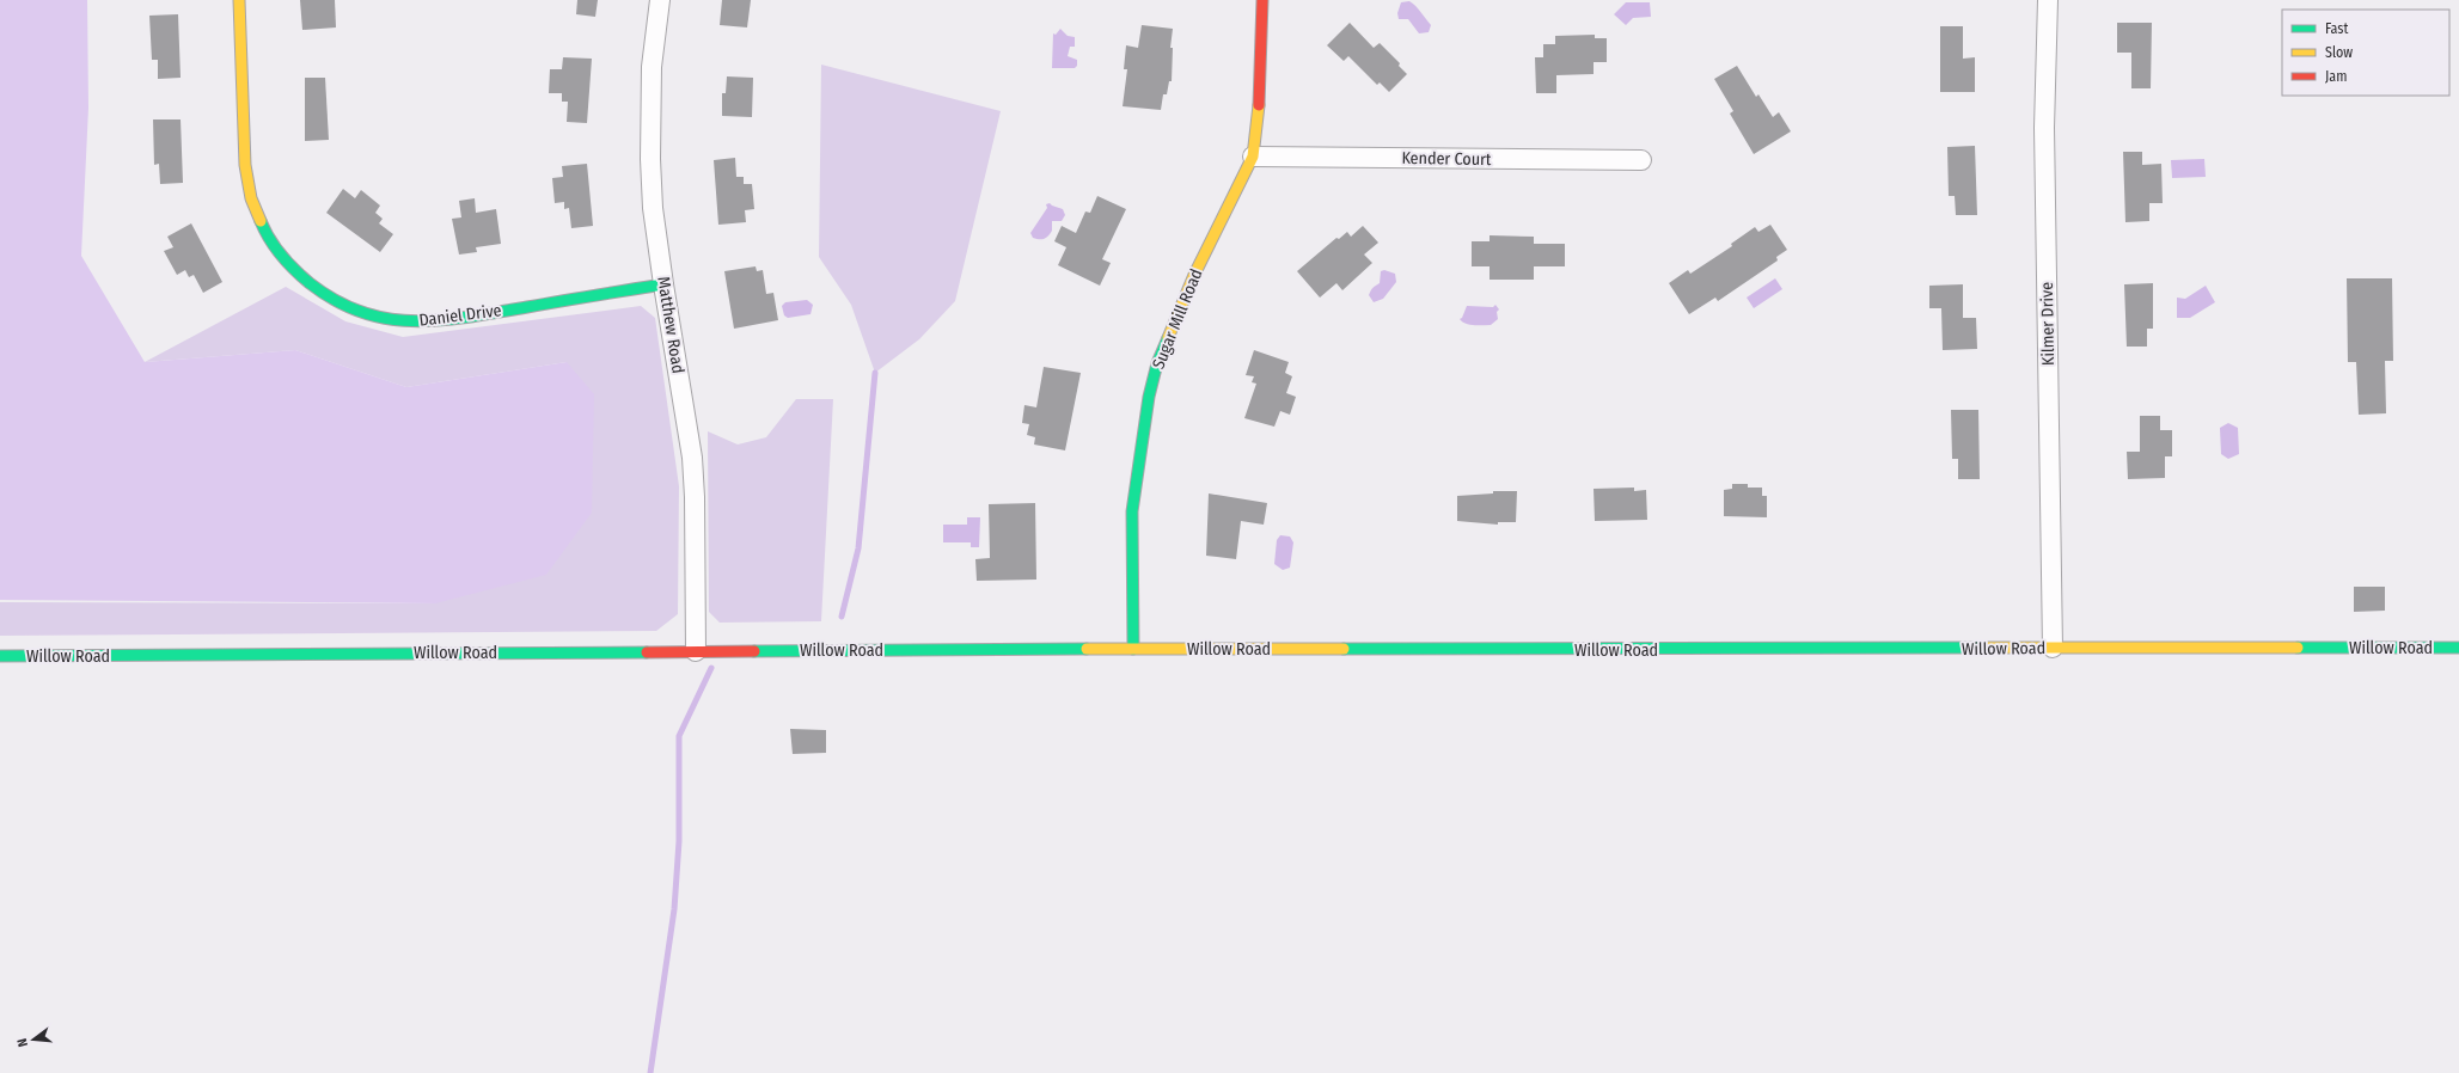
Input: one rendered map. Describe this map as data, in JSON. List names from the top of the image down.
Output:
{
  "streets": {
    "street": [
      "Kender Court",
      "Daniel Drive",
      "Sugar Mill Road",
      "Kilmer Drive",
      "Matthew Road",
      "Willow Road"
    ]
  },
  "crossings": [
    ["Kender Court", "Sugar Mill Road"],
    ["Daniel Drive", "Matthew Road"],
    ["Sugar Mill Road", "Willow Road"],
    ["Kilmer Drive", "Willow Road"],
    ["Matthew Road", "Willow Road"]
  ],
  "legend": ["Fast", "Slow", "Jam"],
  "north": "left"
}
